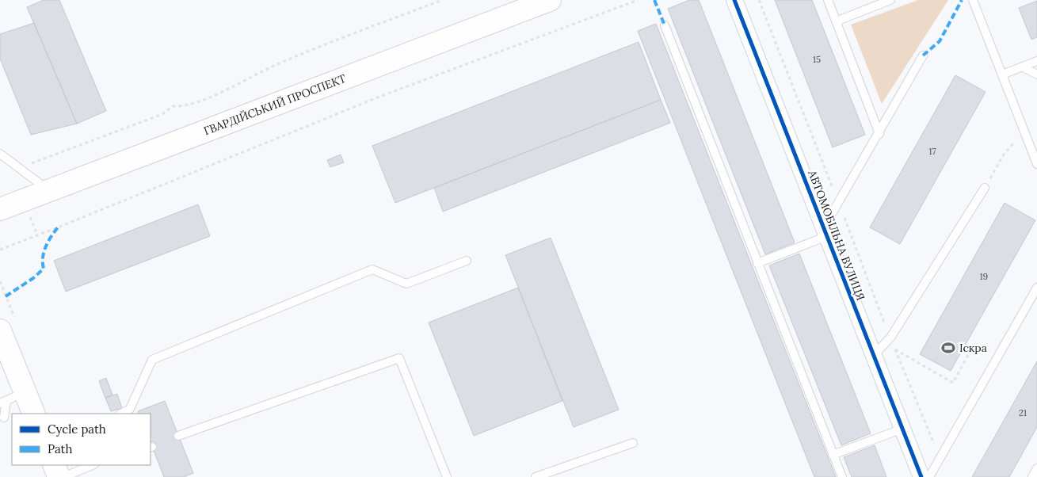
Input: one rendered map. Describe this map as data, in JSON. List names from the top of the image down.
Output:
{
  "streets": {
    "main road": ["ГВАРДІЙСЬКИЙ ПРОСПЕКТ"],
    "street": ["АВТОМОБІЛЬНА ВУЛИЦЯ"]
  },
  "places": {
    "sports": ["Іскра"]
  },
  "house_numbers": [
    "15",
    "17",
    "19",
    "21"
  ],
  "legend": ["Cycle path", "Path"]
}
